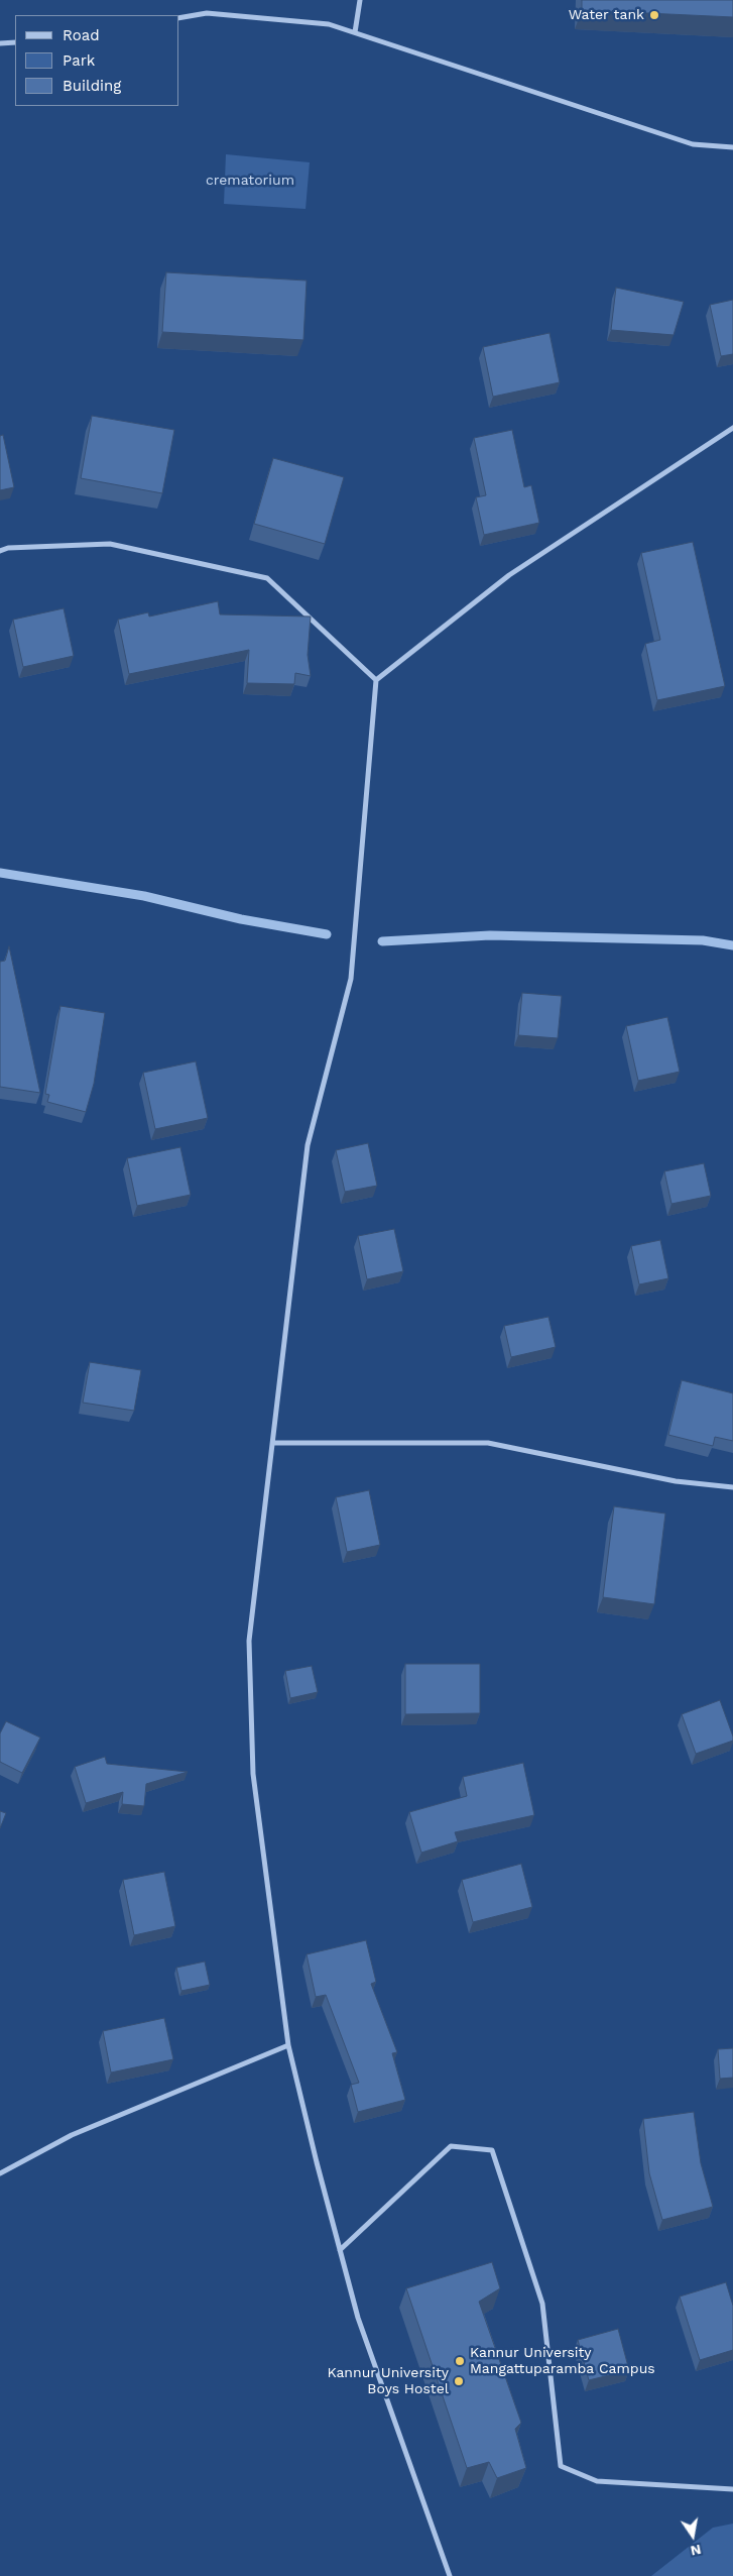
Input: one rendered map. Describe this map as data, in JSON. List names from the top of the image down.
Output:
{
  "parks": ["crematorium"],
  "places": ["Water tank", "Kannur University Mangattuparamba Campus", "Kannur University Boys Hostel"],
  "legend": ["Road", "Park", "Building"],
  "north": "bottom"
}
